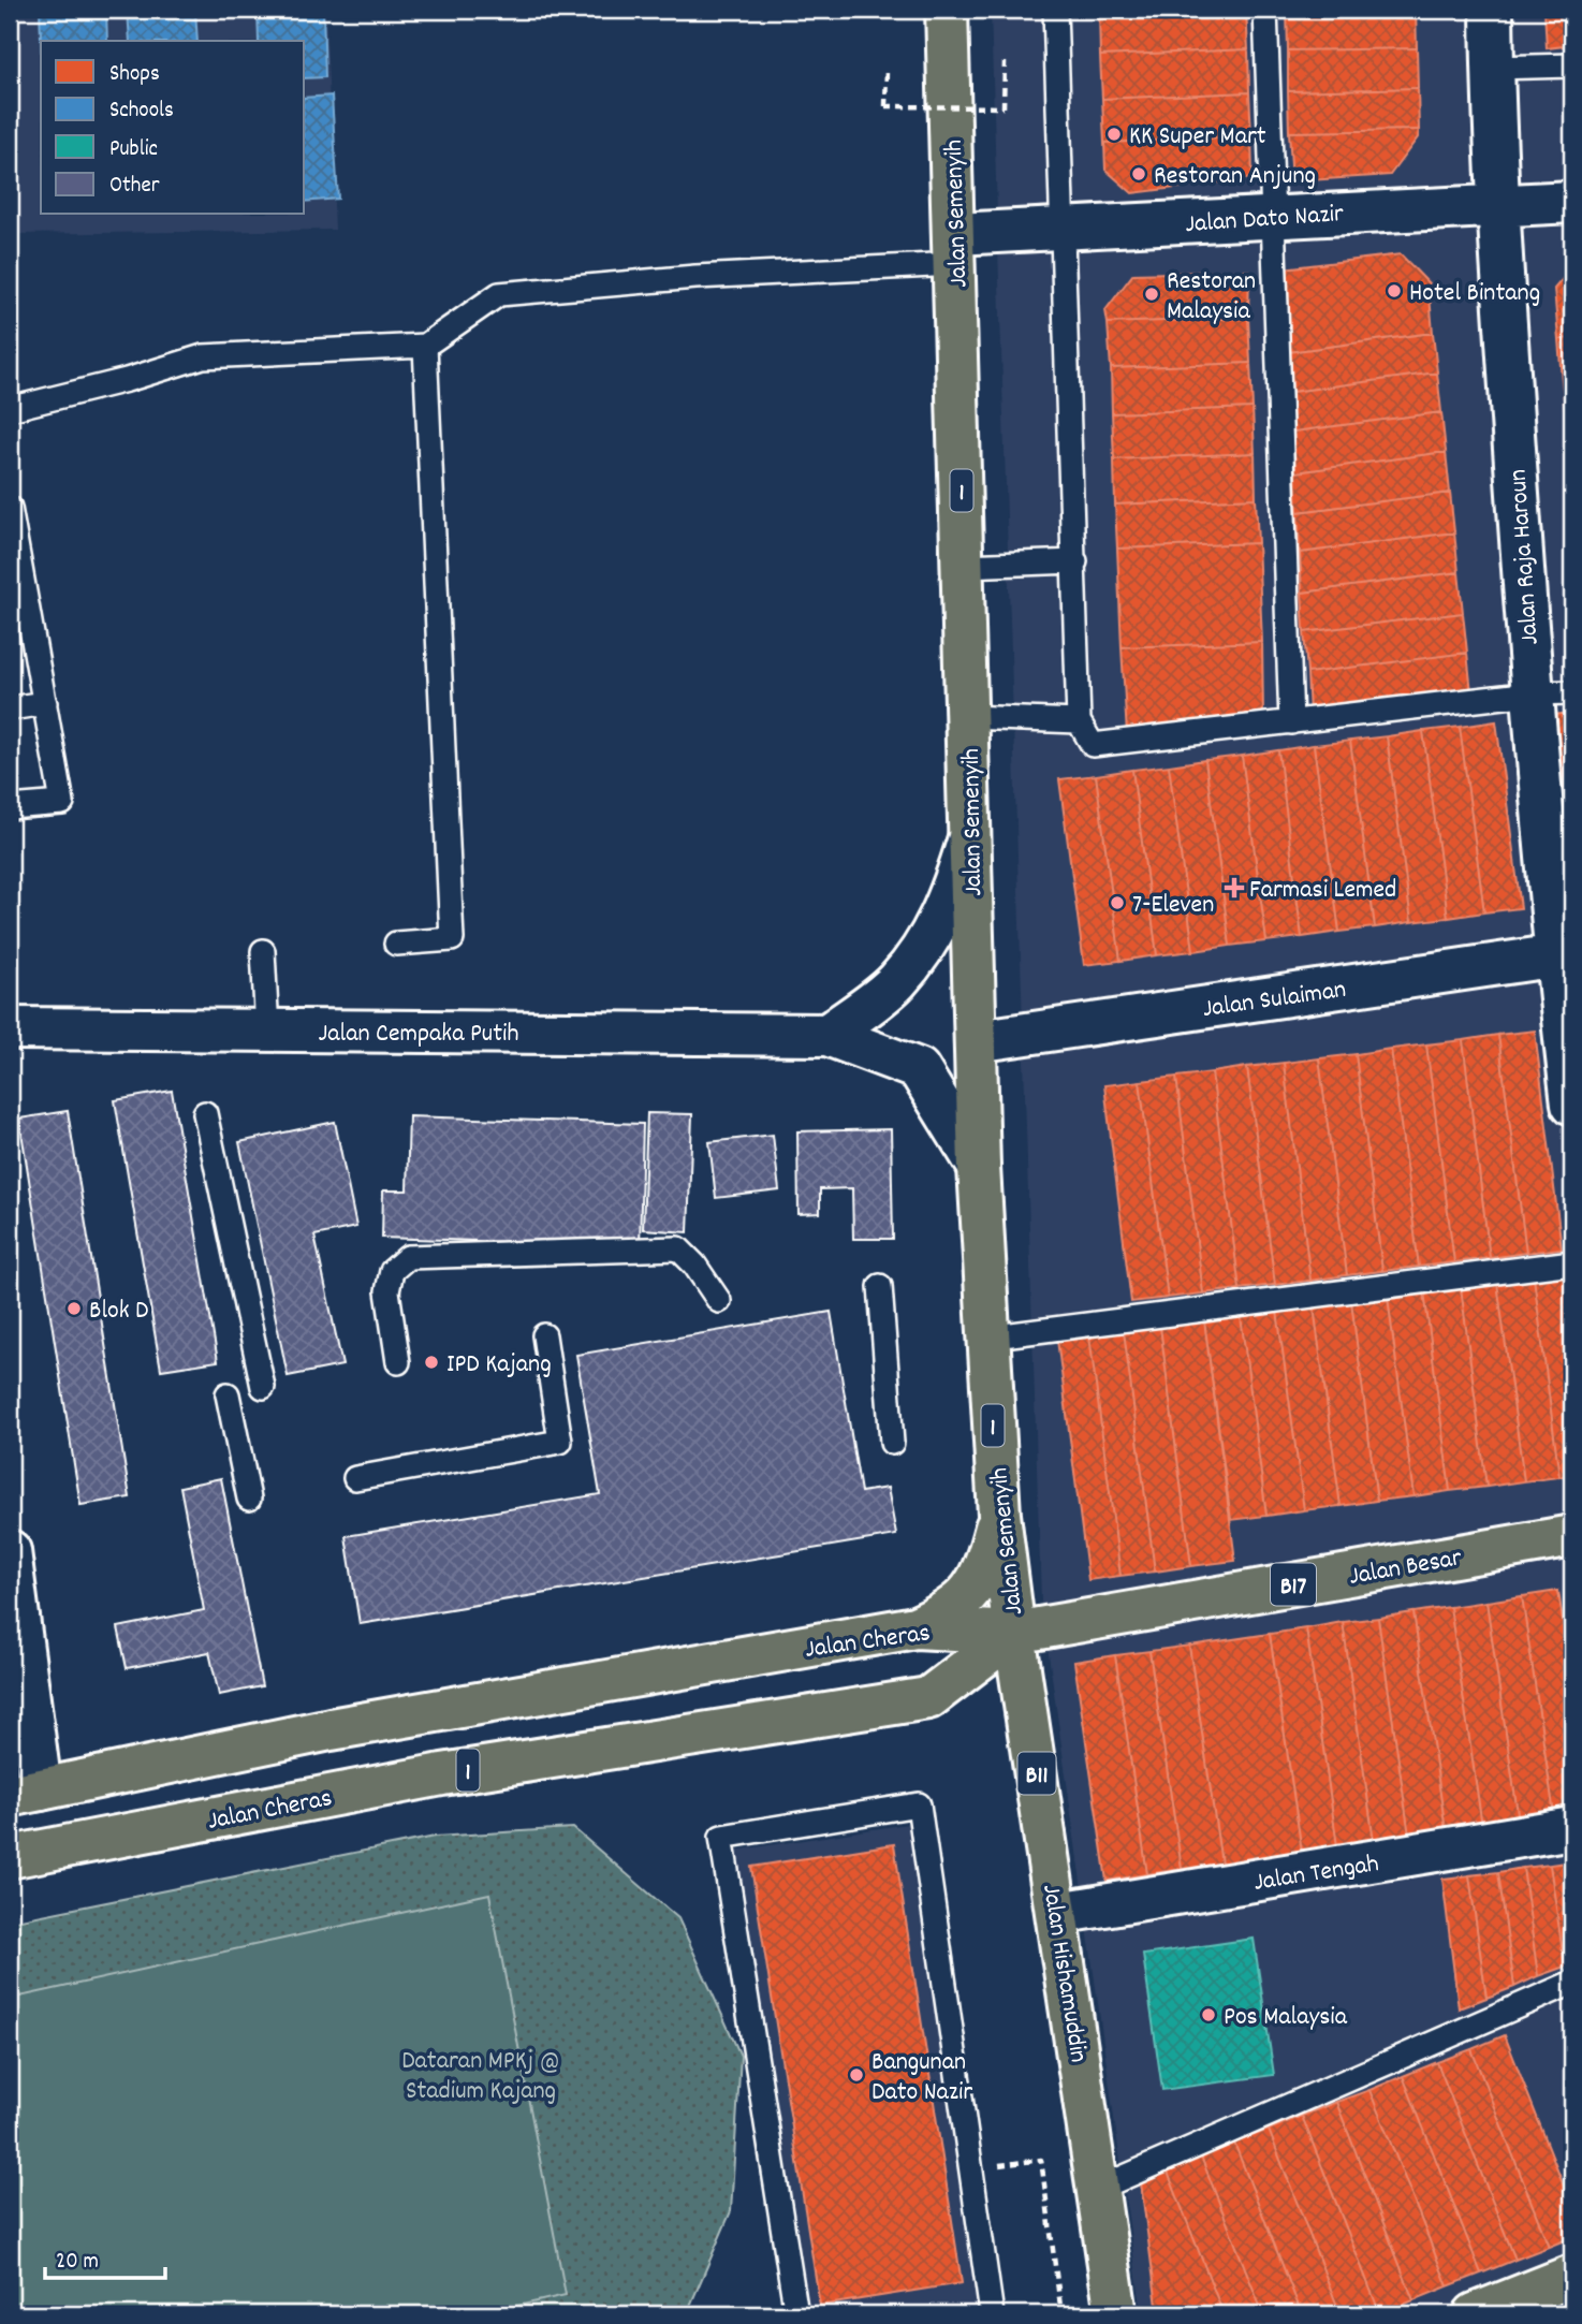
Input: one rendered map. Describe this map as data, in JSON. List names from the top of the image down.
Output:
{
  "streets": {
    "main road": [
      "Jalan Semenyih",
      "1",
      "Jalan Besar",
      "B17",
      "Jalan Cheras",
      "B11",
      "Jalan Hishamuddin"
    ],
    "street": [
      "Jalan Dato Nazir",
      "Jalan Raja Haroun",
      "Jalan Sulaiman",
      "Jalan Cempaka Putih",
      "Jalan Tengah"
    ]
  },
  "crossings": [
    ["Jalan Semenyih", "Jalan Dato Nazir"],
    ["Jalan Semenyih", "Jalan Sulaiman"],
    ["Jalan Semenyih", "Jalan Cempaka Putih"],
    ["Jalan Semenyih", "Jalan Besar"],
    ["Jalan Semenyih", "Jalan Cheras"],
    ["Jalan Semenyih", "Jalan Hishamuddin"],
    ["Jalan Dato Nazir", "Jalan Raja Haroun"],
    ["Jalan Raja Haroun", "Jalan Sulaiman"],
    ["Jalan Besar", "Jalan Cheras"],
    ["Jalan Besar", "Jalan Hishamuddin"],
    ["Jalan Cheras", "Jalan Hishamuddin"],
    ["Jalan Tengah", "Jalan Hishamuddin"]
  ],
  "parks": ["Dataran MPKj @ Stadium Kajang"],
  "places": {
    "other": [
      "KK Super Mart",
      "Restoran Anjung",
      "Hotel Bintang",
      "Restoran Malaysia",
      "7-Eleven",
      "Blok D",
      "IPD Kajang",
      "Pos Malaysia",
      "Bangunan Dato Nazir"
    ],
    "health": ["Farmasi Lemed"]
  },
  "legend": [
    "Shops",
    "Schools",
    "Public",
    "Other"
  ],
  "scale_bar": "20 m"
}
